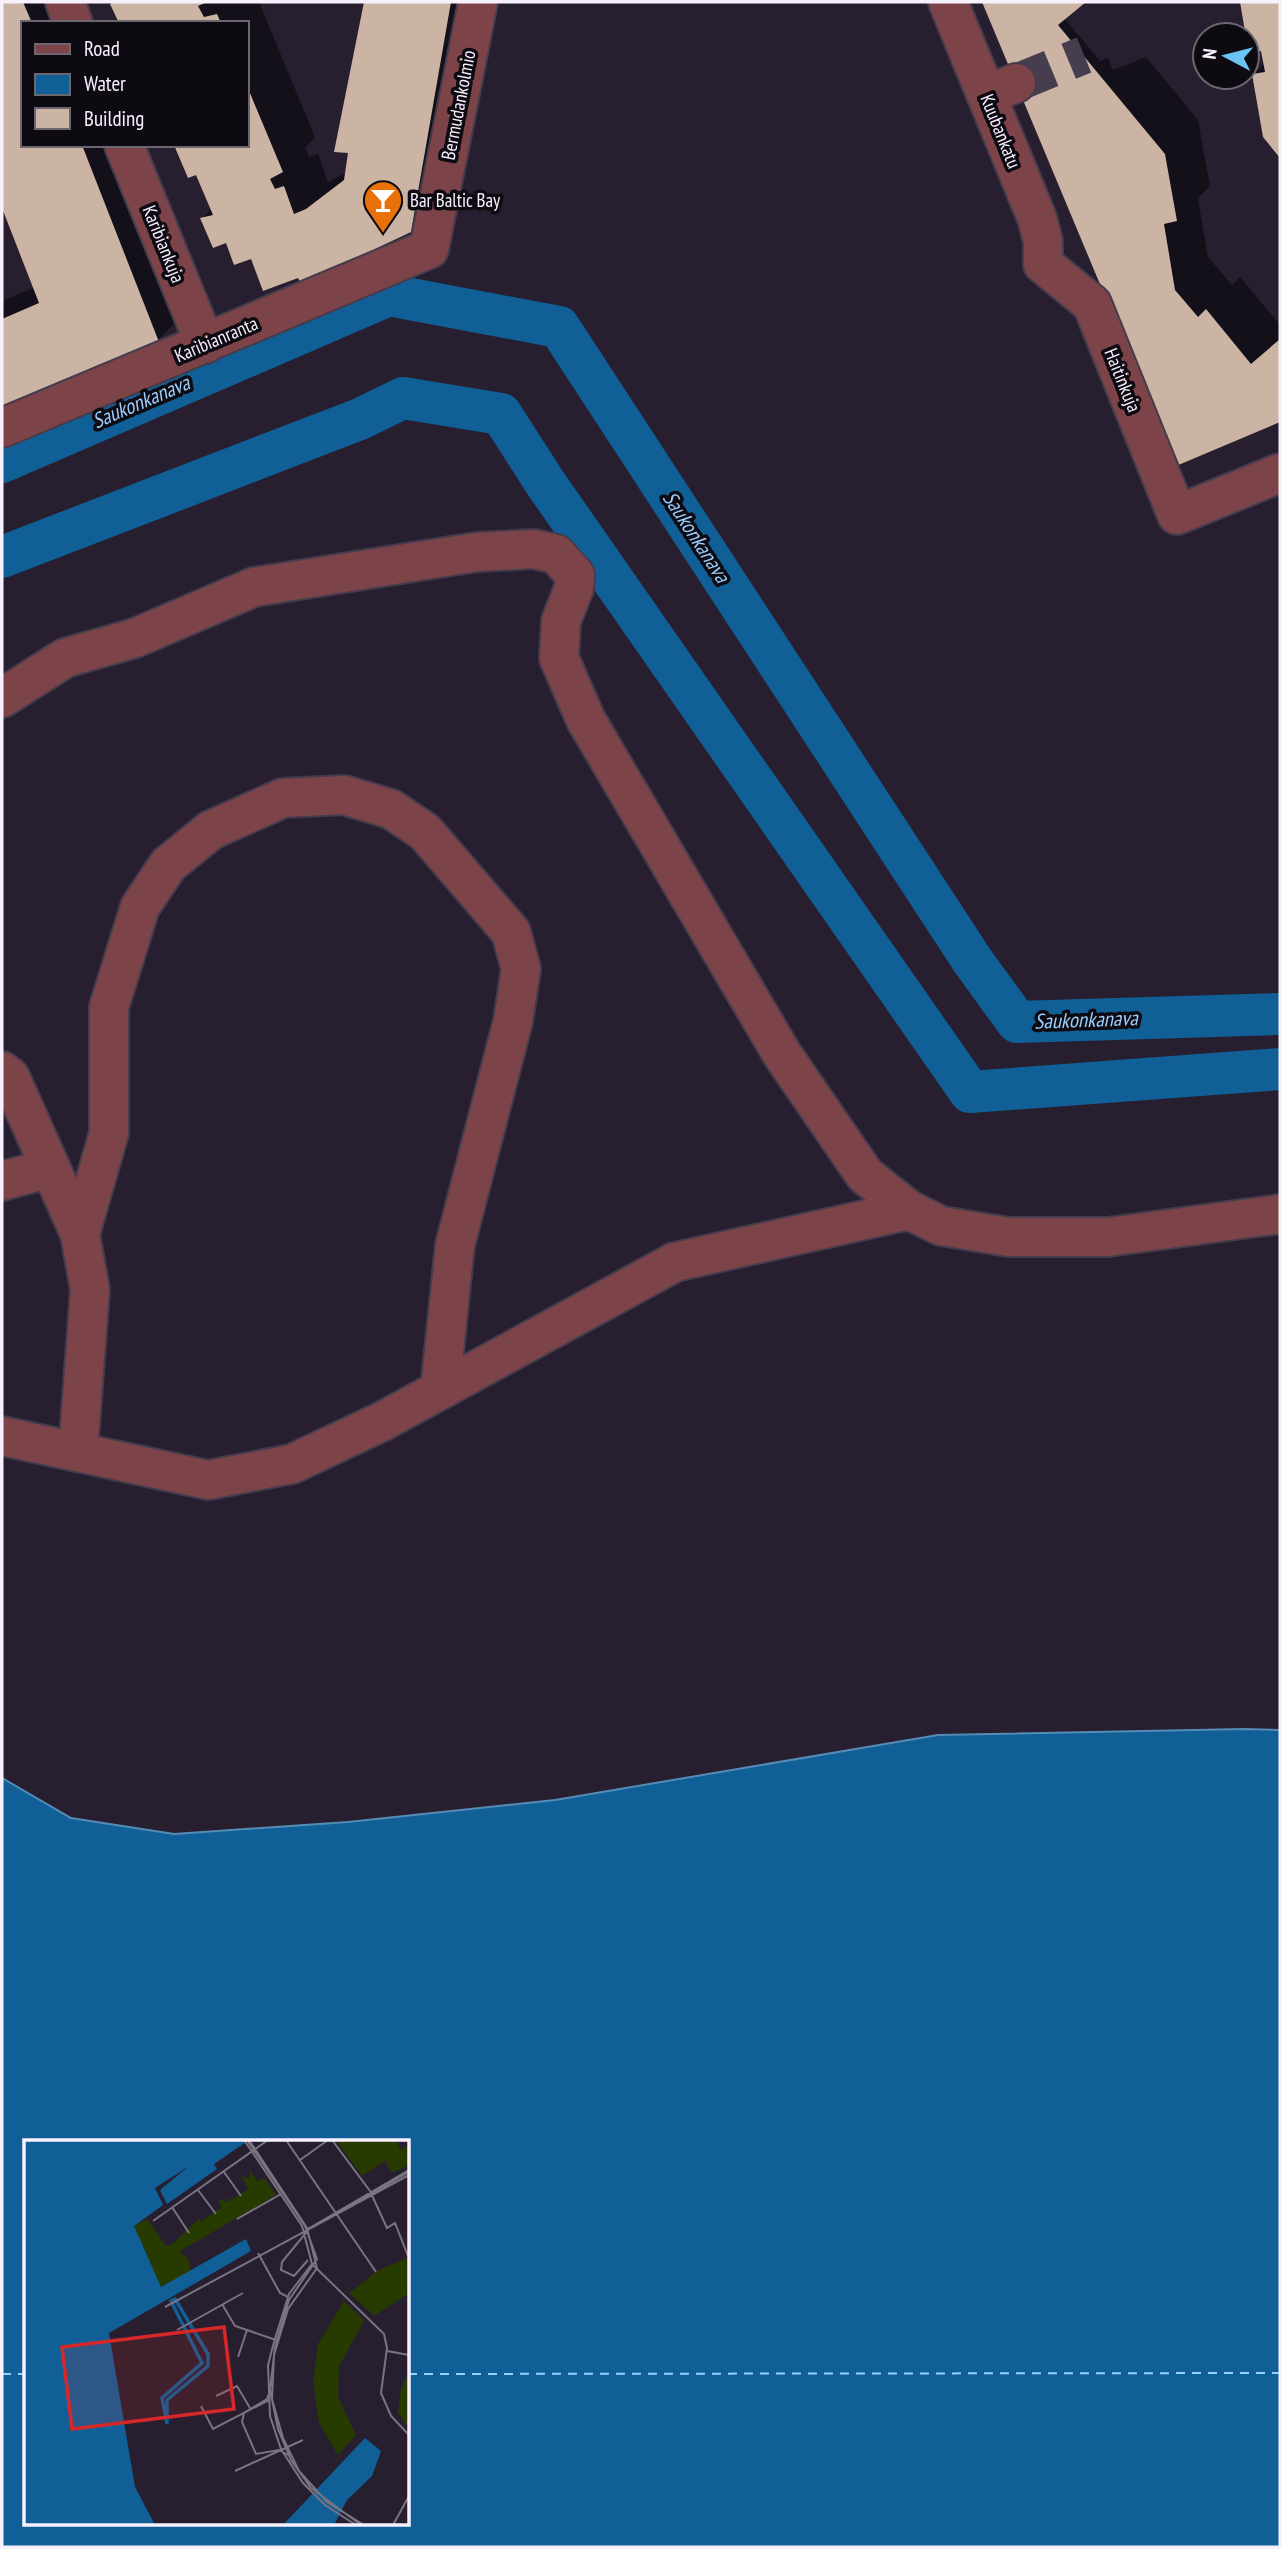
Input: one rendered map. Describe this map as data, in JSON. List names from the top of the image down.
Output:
{
  "streets": {
    "street": [
      "Bermudankolmio",
      "Kuubankatu",
      "Karibiankuja",
      "Karibianranta",
      "Haitinkuja"
    ]
  },
  "crossings": [
    ["Bermudankolmio", "Karibianranta"],
    ["Kuubankatu", "Haitinkuja"],
    ["Karibiankuja", "Karibianranta"]
  ],
  "water": ["Saukonkanava"],
  "places": {
    "bar": ["Bar Baltic Bay"]
  },
  "legend": ["Road", "Water", "Building"],
  "north": "left"
}
